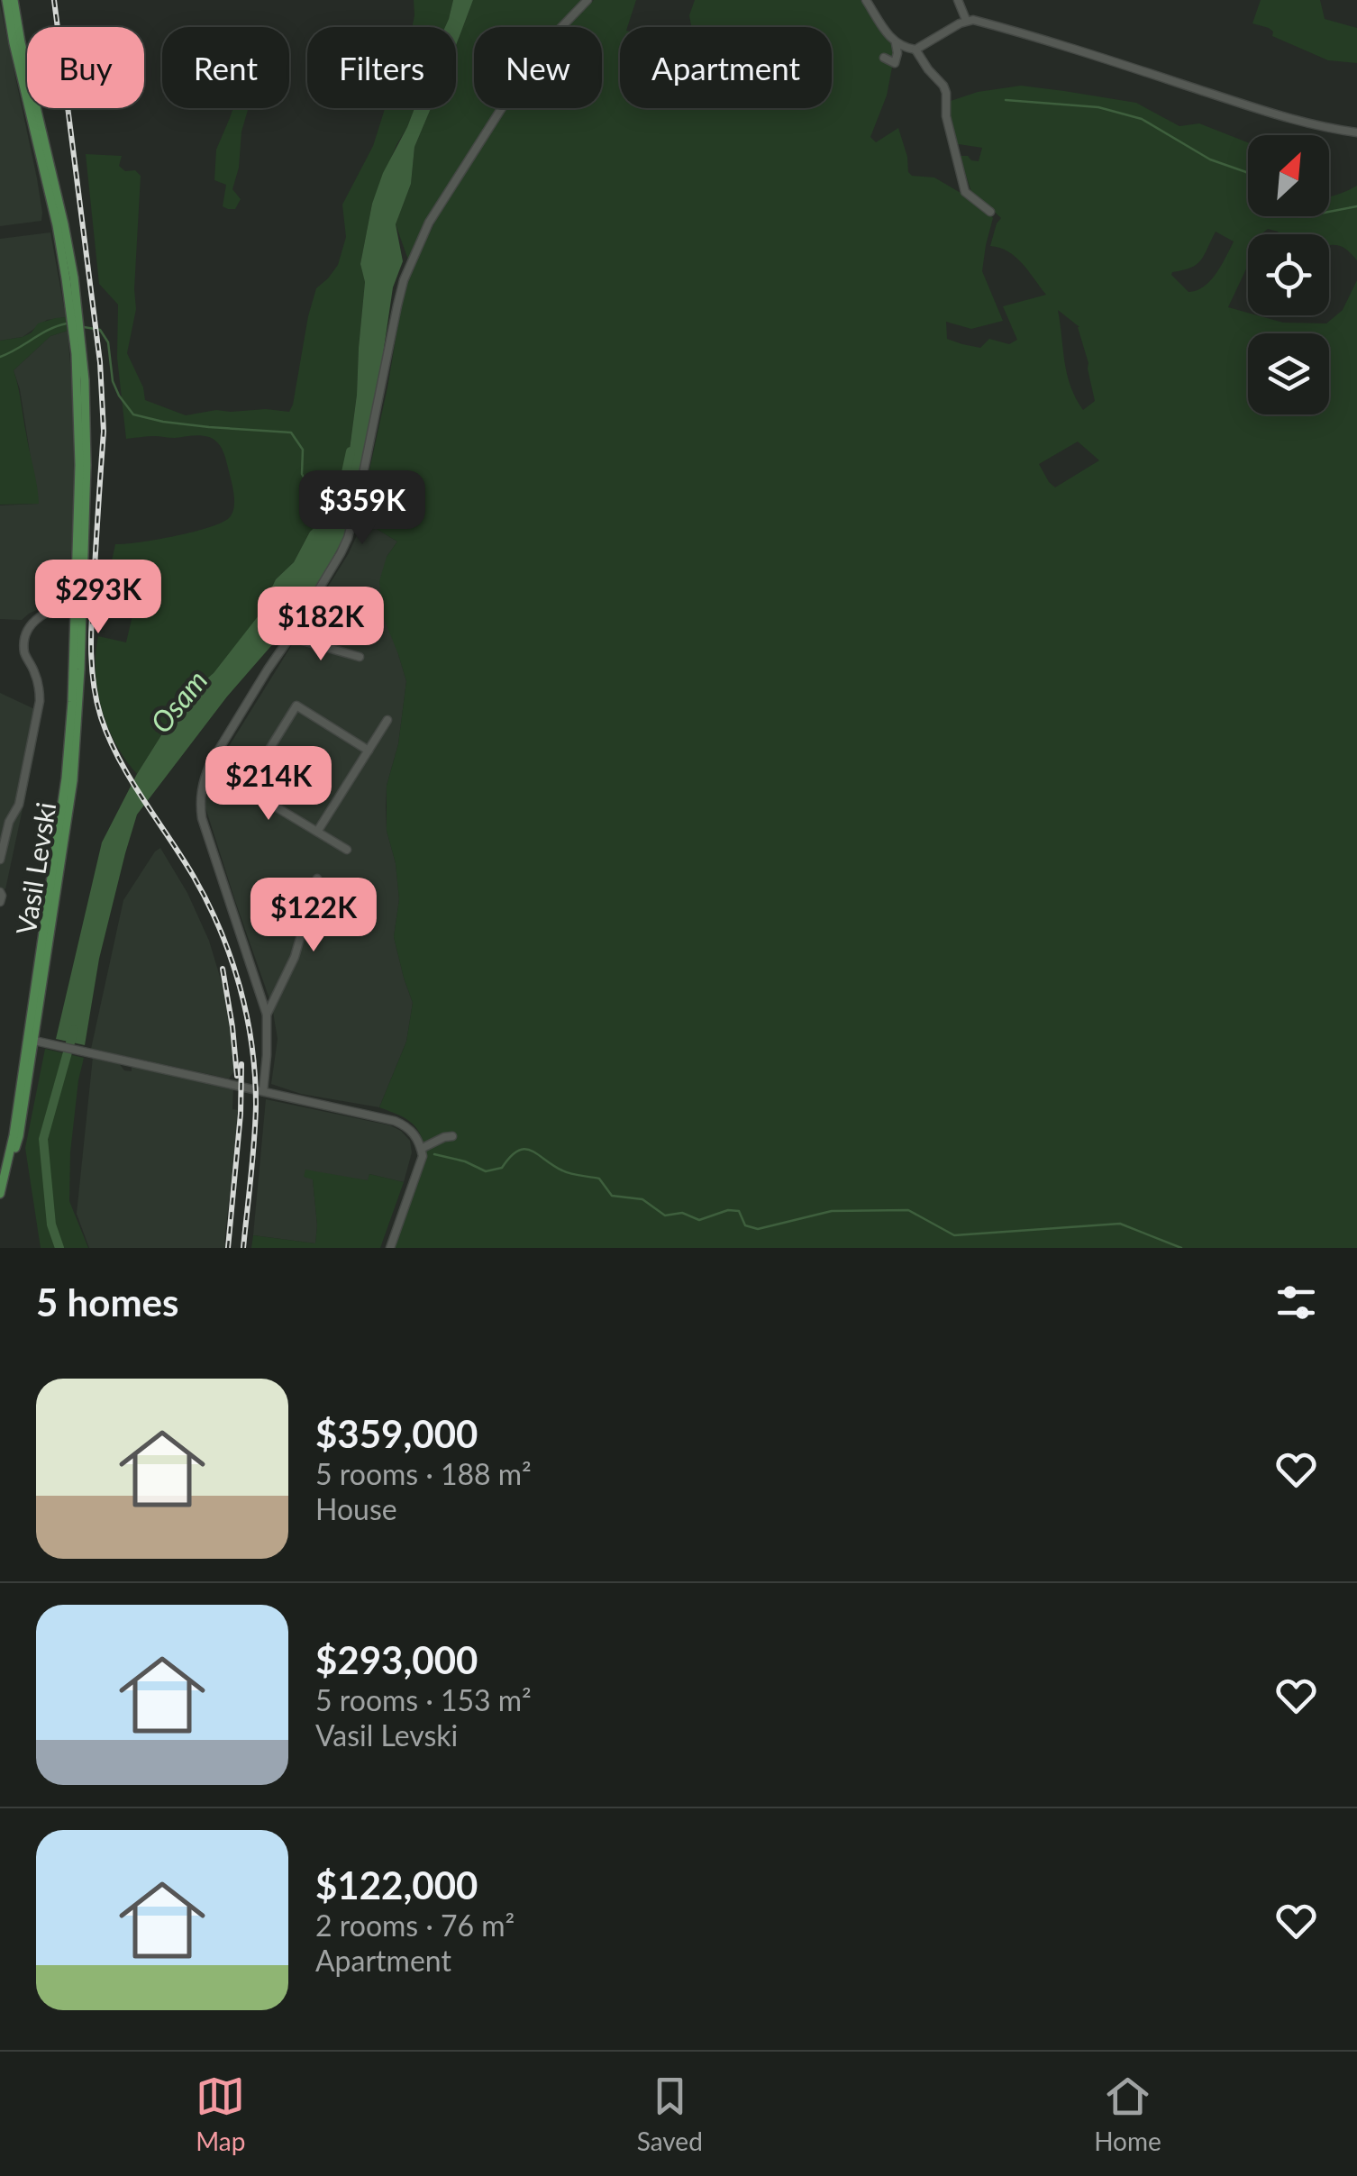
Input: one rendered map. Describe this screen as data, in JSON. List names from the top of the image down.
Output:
{
  "streets": {
    "main road": ["Vasil Levski"]
  },
  "water": ["Osam"],
  "north": "top right",
  "page": {
    "chip": [
      "Buy",
      "Rent",
      "Filters",
      "New",
      "Apartment"
    ],
    "price": [
      "$359K",
      "$293K",
      "$182K",
      "$214K",
      "$122K"
    ],
    "heading": "5 homes",
    "list": [
      {
        "name": "$359,000",
        "note": "5 rooms · 188 m² · House"
      },
      {
        "name": "$293,000",
        "note": "5 rooms · 153 m² · Vasil Levski"
      },
      {
        "name": "$122,000",
        "note": "2 rooms · 76 m² · Apartment"
      }
    ],
    "tabs": ["Map", "Saved", "Home"]
  }
}
